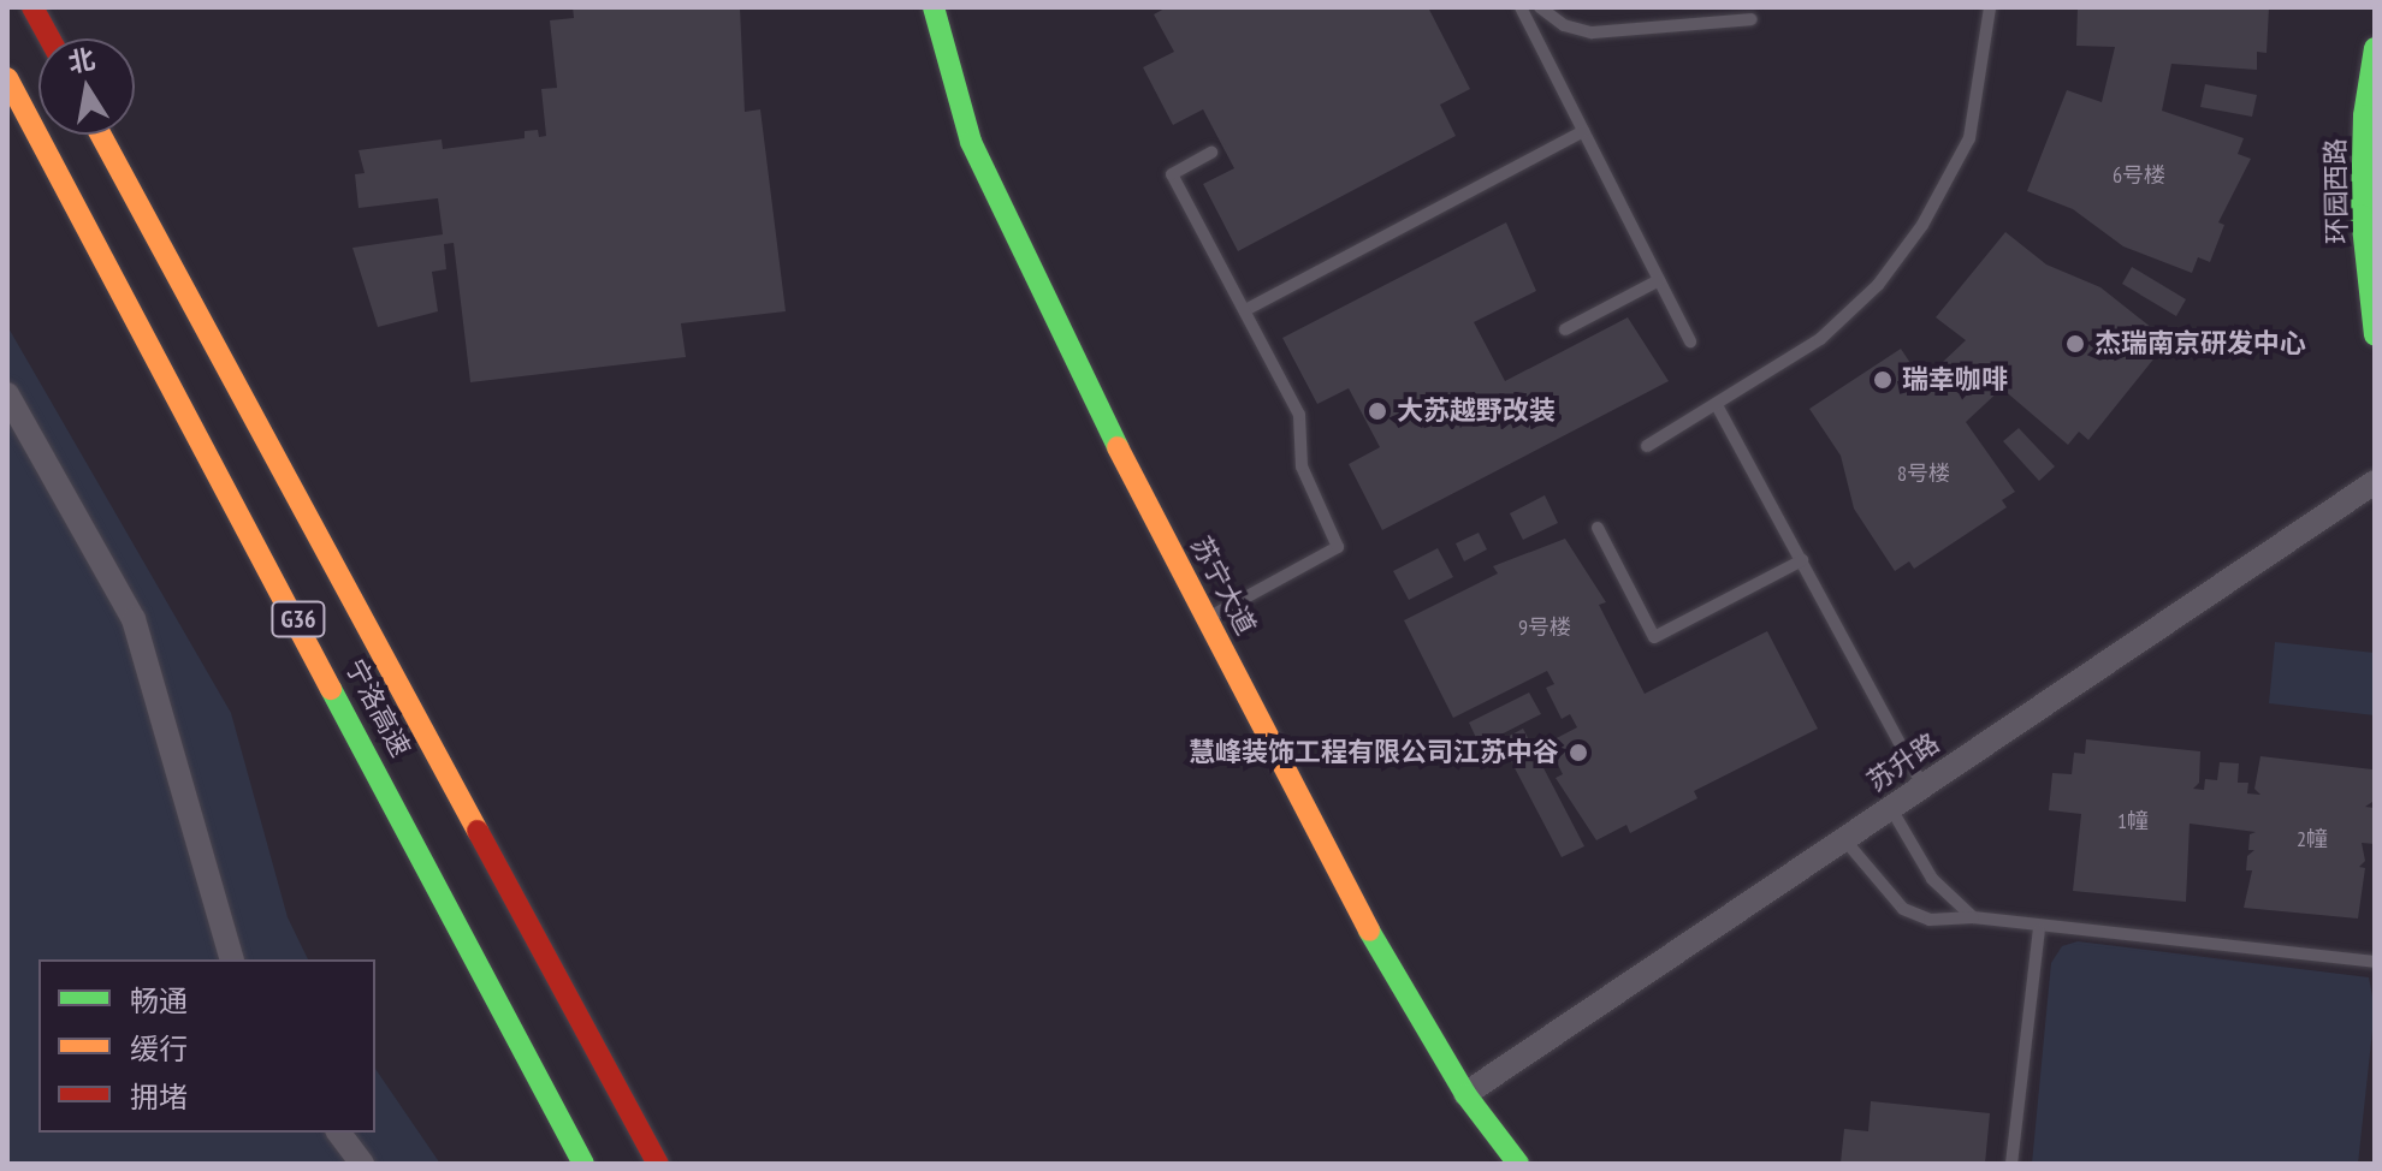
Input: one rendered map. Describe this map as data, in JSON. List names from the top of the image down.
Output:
{
  "streets": {
    "main road": [
      "环园西路",
      "苏宁大道",
      "G36",
      "宁洛高速"
    ],
    "street": ["苏升路"]
  },
  "crossings": [
    ["苏宁大道", "苏升路"]
  ],
  "places": [
    "杰瑞南京研发中心",
    "瑞幸咖啡",
    "大苏越野改装",
    "慧峰装饰工程有限公司江苏中谷"
  ],
  "house_numbers": [
    "6号楼",
    "8号楼",
    "9号楼",
    "1幢",
    "2幢"
  ],
  "legend": ["畅通", "缓行", "拥堵"],
  "north": "top"
}
